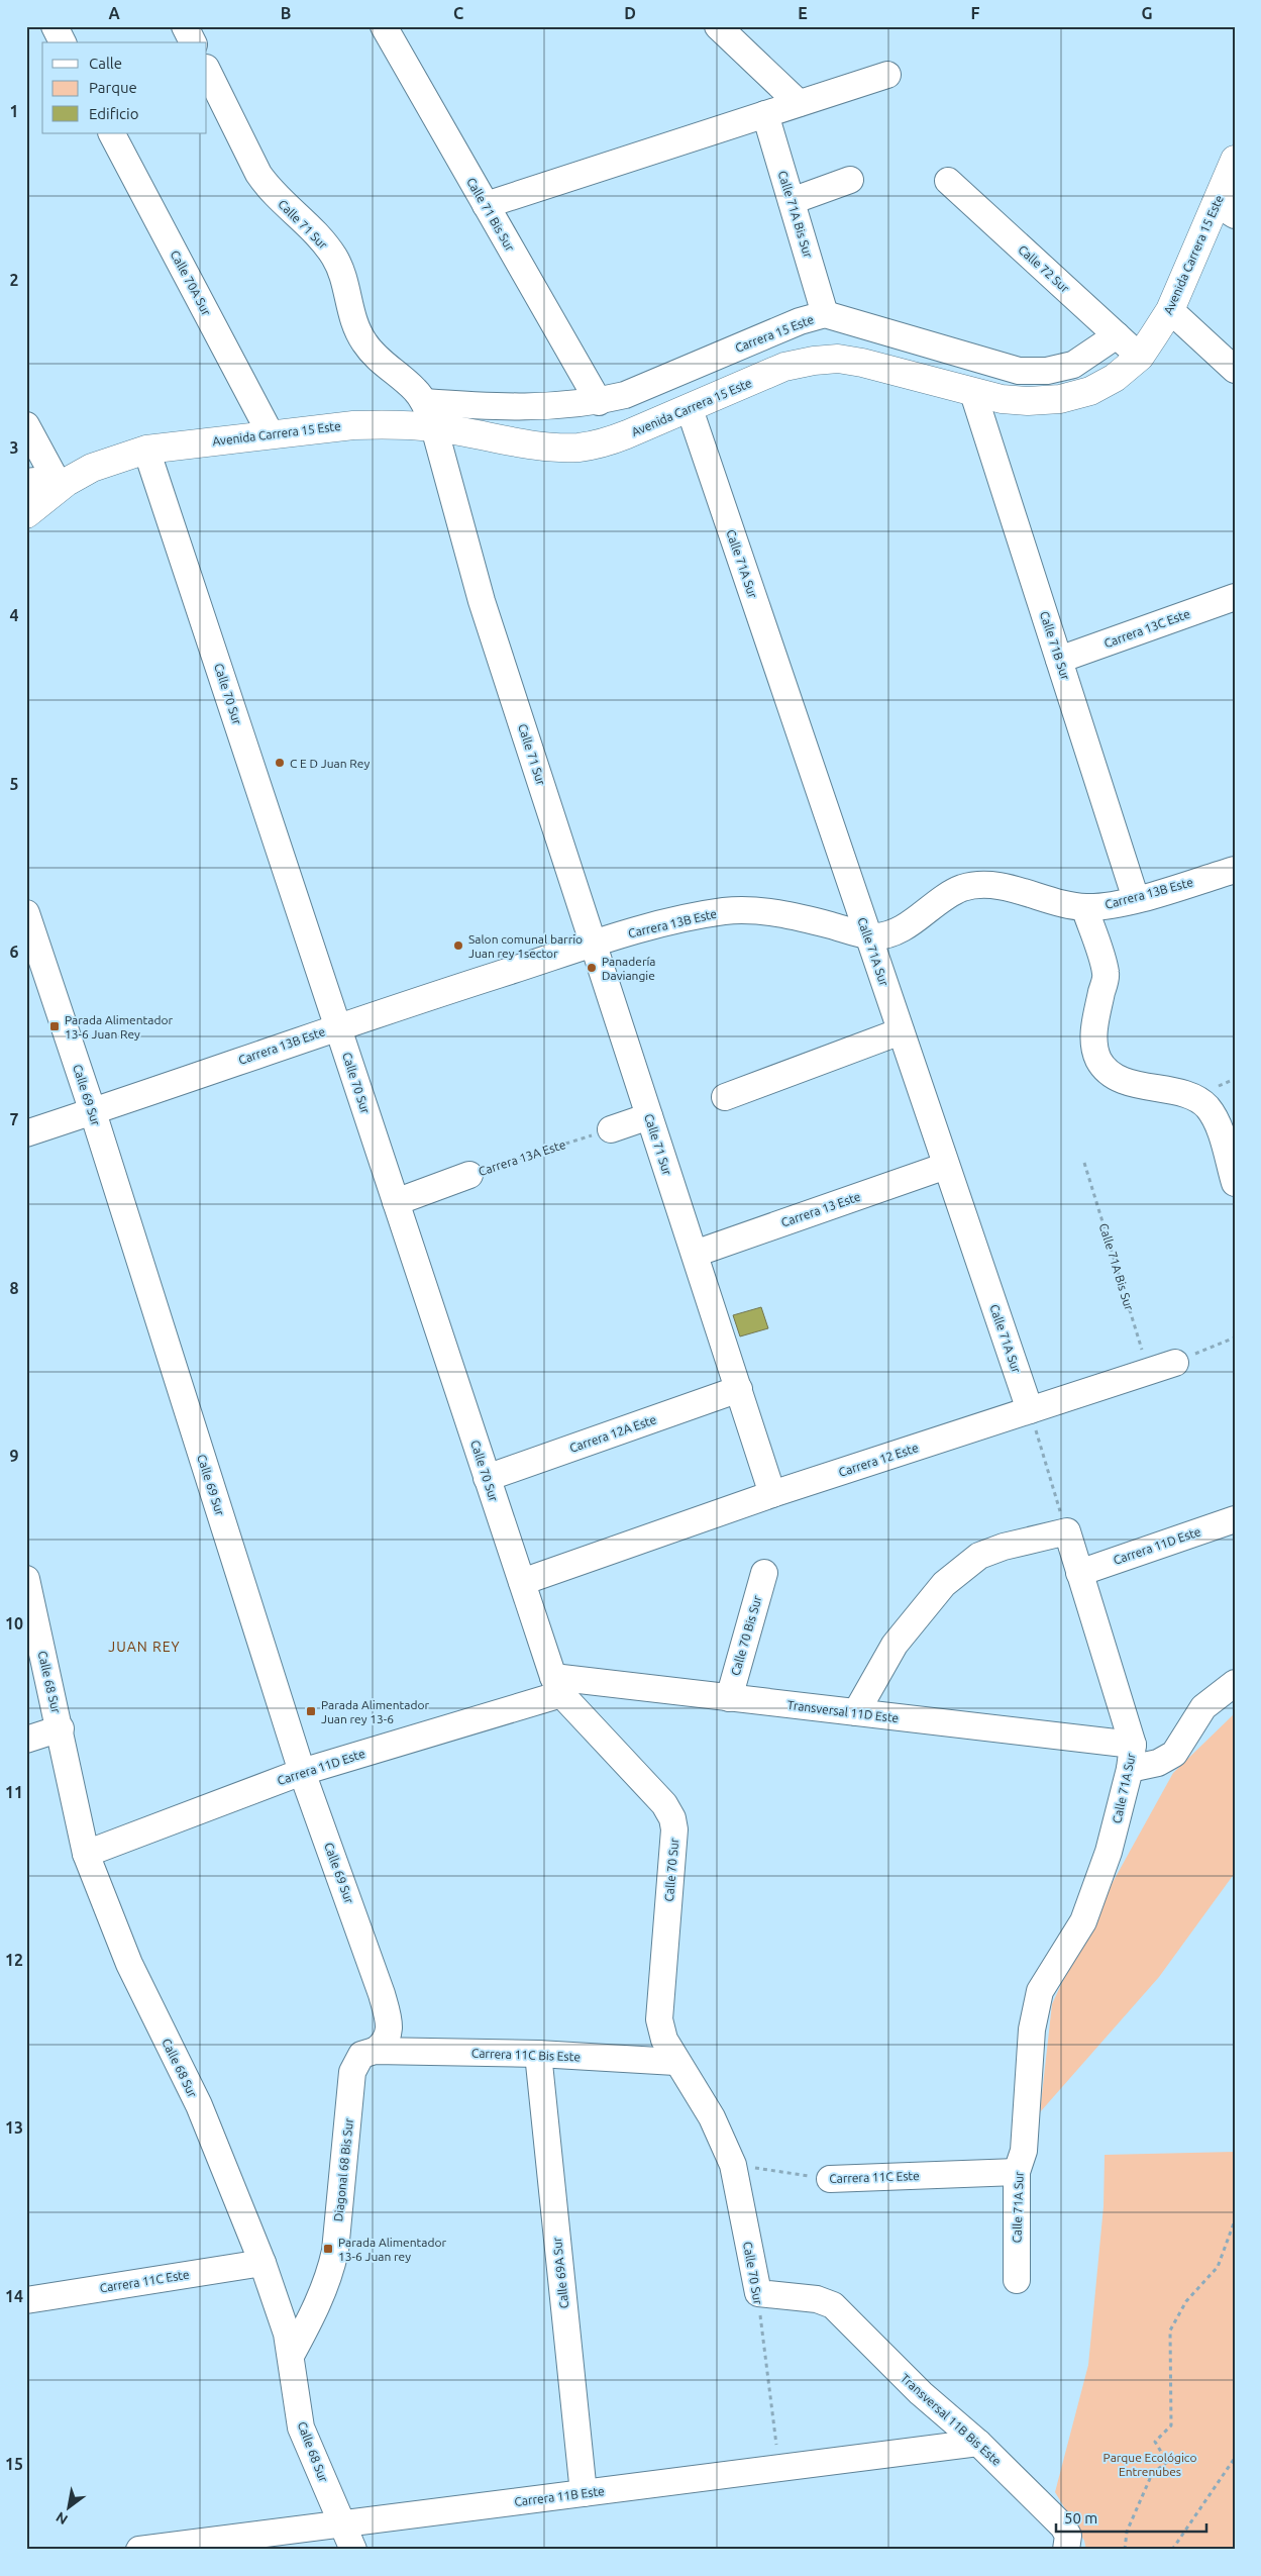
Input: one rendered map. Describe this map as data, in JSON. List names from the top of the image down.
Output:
{
  "streets": {
    "main road": ["Avenida Carrera 15 Este"],
    "street": [
      "Calle 71 Bis Sur",
      "Calle 71A Bis Sur",
      "Calle 71 Sur",
      "Calle 72 Sur",
      "Calle 70A Sur",
      "Carrera 15 Este",
      "Calle 71A Sur",
      "Carrera 13C Este",
      "Calle 71B Sur",
      "Calle 70 Sur",
      "Carrera 13B Este",
      "Calle 69 Sur",
      "Carrera 13A Este",
      "Carrera 13 Este",
      "Carrera 12A Este",
      "Carrera 12 Este",
      "Carrera 11D Este",
      "Calle 70 Bis Sur",
      "Calle 68 Sur",
      "Transversal 11D Este",
      "Carrera 11C Bis Este",
      "Diagonal 68 Bis Sur",
      "Carrera 11C Este",
      "Calle 69A Sur",
      "Transversal 11B Bis Este",
      "Carrera 11B Este"
    ]
  },
  "crossings": [
    ["Calle 71 Bis Sur", "Carrera 15 Este"],
    ["Calle 71A Bis Sur", "Carrera 15 Este"],
    ["Calle 71A Bis Sur", "Carrera 12 Este"],
    ["Calle 71 Sur", "Avenida Carrera 15 Este"],
    ["Calle 71 Sur", "Carrera 15 Este"],
    ["Calle 71 Sur", "Carrera 13B Este"],
    ["Calle 71 Sur", "Carrera 13 Este"],
    ["Calle 71 Sur", "Carrera 12A Este"],
    ["Calle 71 Sur", "Carrera 12 Este"],
    ["Avenida Carrera 15 Este", "Calle 72 Sur"],
    ["Avenida Carrera 15 Este", "Calle 70A Sur"],
    ["Avenida Carrera 15 Este", "Calle 71A Sur"],
    ["Avenida Carrera 15 Este", "Calle 71B Sur"],
    ["Avenida Carrera 15 Este", "Calle 70 Sur"],
    ["Calle 72 Sur", "Carrera 15 Este"],
    ["Calle 71A Sur", "Carrera 13B Este"],
    ["Calle 71A Sur", "Carrera 13 Este"],
    ["Calle 71A Sur", "Carrera 12 Este"],
    ["Calle 71A Sur", "Carrera 11D Este"],
    ["Calle 71A Sur", "Transversal 11D Este"],
    ["Calle 71A Sur", "Carrera 11C Este"],
    ["Carrera 13C Este", "Calle 71B Sur"],
    ["Calle 71B Sur", "Carrera 13B Este"],
    ["Calle 70 Sur", "Carrera 13B Este"],
    ["Calle 70 Sur", "Carrera 13A Este"],
    ["Calle 70 Sur", "Carrera 12A Este"],
    ["Calle 70 Sur", "Carrera 12 Este"],
    ["Calle 70 Sur", "Carrera 11D Este"],
    ["Calle 70 Sur", "Transversal 11D Este"],
    ["Calle 70 Sur", "Carrera 11C Bis Este"],
    ["Calle 70 Sur", "Carrera 11C Este"],
    ["Calle 70 Sur", "Transversal 11B Bis Este"],
    ["Calle 70 Sur", "Carrera 11B Este"],
    ["Carrera 13B Este", "Calle 69 Sur"],
    ["Calle 69 Sur", "Carrera 11D Este"],
    ["Calle 69 Sur", "Carrera 11C Bis Este"],
    ["Calle 69 Sur", "Diagonal 68 Bis Sur"],
    ["Carrera 11D Este", "Calle 68 Sur"],
    ["Carrera 11D Este", "Transversal 11D Este"],
    ["Calle 70 Bis Sur", "Transversal 11D Este"],
    ["Calle 68 Sur", "Diagonal 68 Bis Sur"],
    ["Calle 68 Sur", "Carrera 11C Este"],
    ["Calle 68 Sur", "Carrera 11B Este"],
    ["Carrera 11C Bis Este", "Diagonal 68 Bis Sur"],
    ["Carrera 11C Bis Este", "Calle 69A Sur"],
    ["Calle 69A Sur", "Carrera 11B Este"],
    ["Transversal 11B Bis Este", "Carrera 11B Este"]
  ],
  "districts": ["JUAN REY"],
  "parks": ["Parque Ecológico Entrenubes"],
  "places": {
    "other": ["C E D Juan Rey", "Salon comunal barrio Juan rey 1sector", "Panadería Daviangie"],
    "transit": ["Parada Alimentador 13-6 Juan Rey", "Parada Alimentador Juan rey 13-6", "Parada Alimentador 13-6 Juan rey"]
  },
  "legend": ["Calle", "Parque", "Edificio"],
  "scale_bar": "50 m",
  "north": "bottom left",
  "grid": {
    "columns": [
      "A",
      "B",
      "C",
      "D",
      "E",
      "F",
      "G"
    ],
    "rows": [
      "1",
      "2",
      "3",
      "4",
      "5",
      "6",
      "7",
      "8",
      "9",
      "10",
      "11",
      "12",
      "13",
      "14",
      "15"
    ]
  }
}
